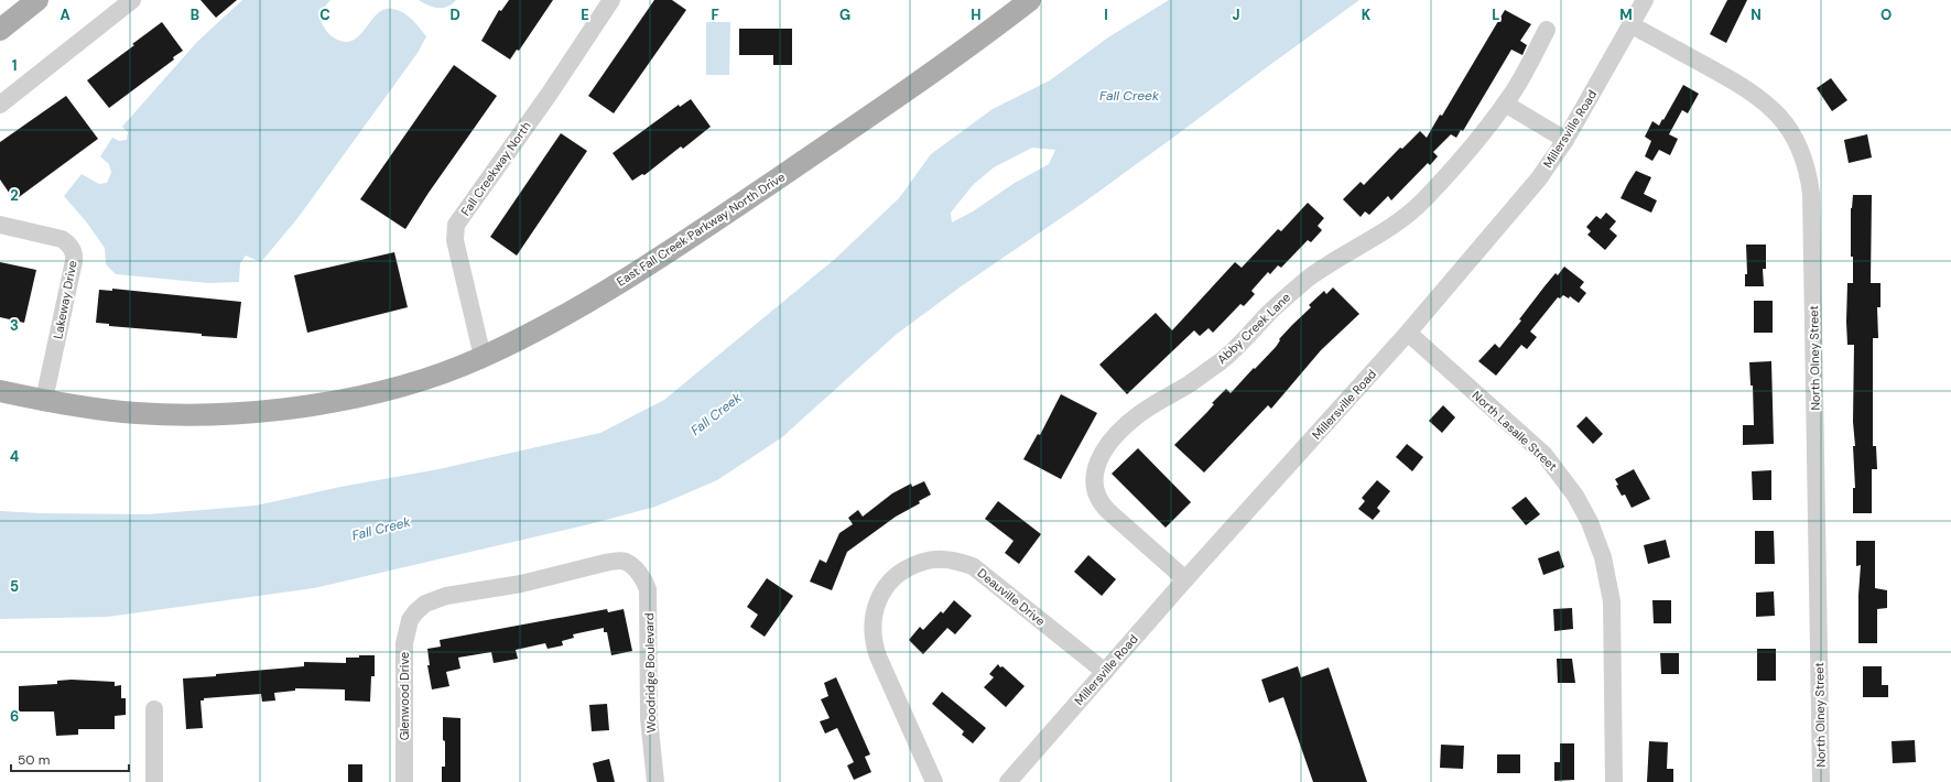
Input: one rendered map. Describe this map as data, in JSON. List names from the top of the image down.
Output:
{
  "streets": {
    "main road": ["East Fall Creek Parkway North Drive"],
    "street": [
      "Millersville Road",
      "Fall Creekway North",
      "Lakeway Drive",
      "Abby Creek Lane",
      "North Olney Street",
      "North Lasalle Street",
      "Deauville Drive",
      "Woodridge Boulevard",
      "Glenwood Drive"
    ]
  },
  "crossings": [
    ["Millersville Road", "Abby Creek Lane"],
    ["Millersville Road", "North Olney Street"],
    ["Millersville Road", "North Lasalle Street"],
    ["Millersville Road", "Deauville Drive"],
    ["Fall Creekway North", "East Fall Creek Parkway North Drive"],
    ["East Fall Creek Parkway North Drive", "Lakeway Drive"],
    ["Woodridge Boulevard", "Glenwood Drive"]
  ],
  "water": ["Fall Creek"],
  "scale_bar": "50 m",
  "grid": {
    "columns": [
      "A",
      "B",
      "C",
      "D",
      "E",
      "F",
      "G",
      "H",
      "I",
      "J",
      "K",
      "L",
      "M",
      "N",
      "O"
    ],
    "rows": [
      "1",
      "2",
      "3",
      "4",
      "5",
      "6"
    ]
  }
}
